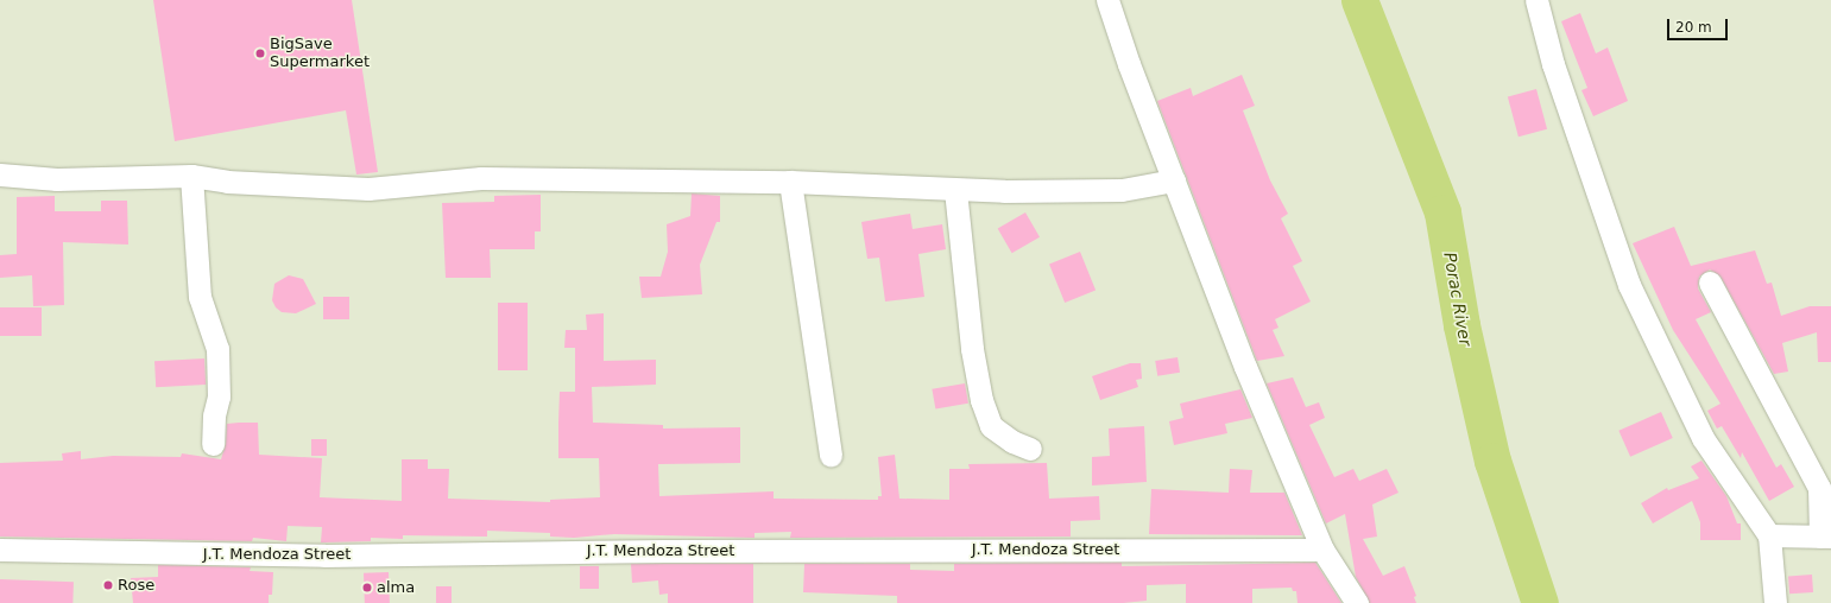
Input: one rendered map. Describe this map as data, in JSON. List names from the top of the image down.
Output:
{
  "streets": {
    "street": ["J.T. Mendoza Street"]
  },
  "water": ["Porac River"],
  "places": ["BigSave Supermarket", "Rose", "alma"],
  "scale_bar": "20 m"
}
